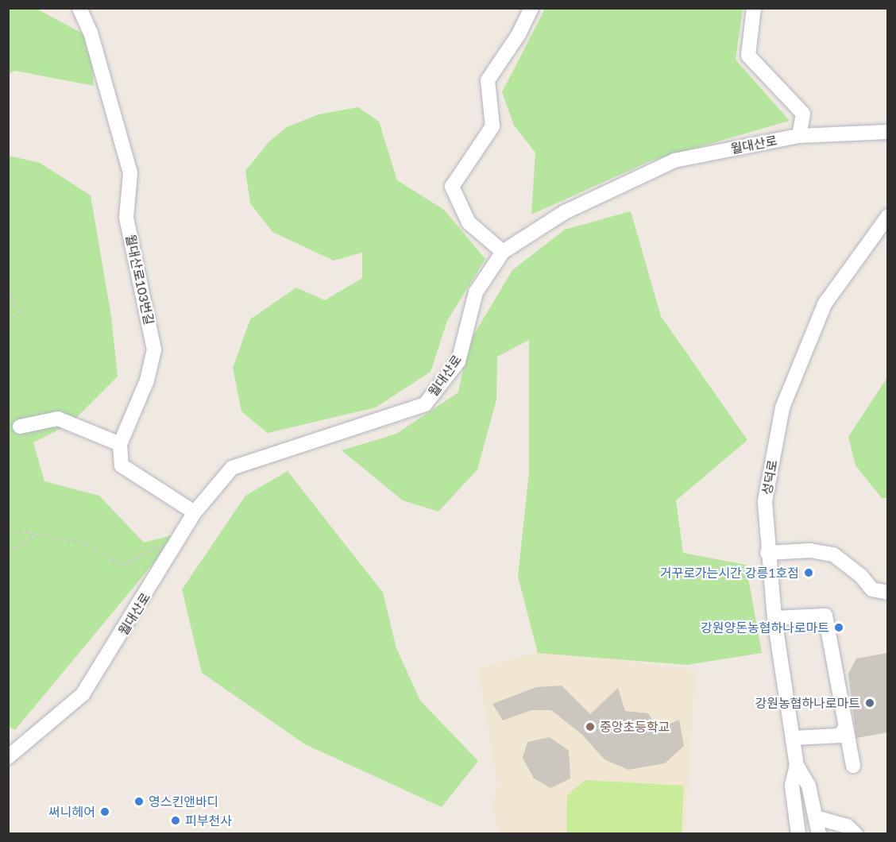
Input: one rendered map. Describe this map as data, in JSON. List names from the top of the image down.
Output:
{
  "streets": {
    "street": ["월대산로", "월대산로103번길", "성덕로"]
  },
  "places": [
    "거꾸로가는시간 강릉1호점",
    "강원양돈농협하나로마트",
    "강원농협하나로마트",
    "중앙초등학교",
    "영스킨앤바디",
    "써니헤어",
    "피부천사"
  ]
}
